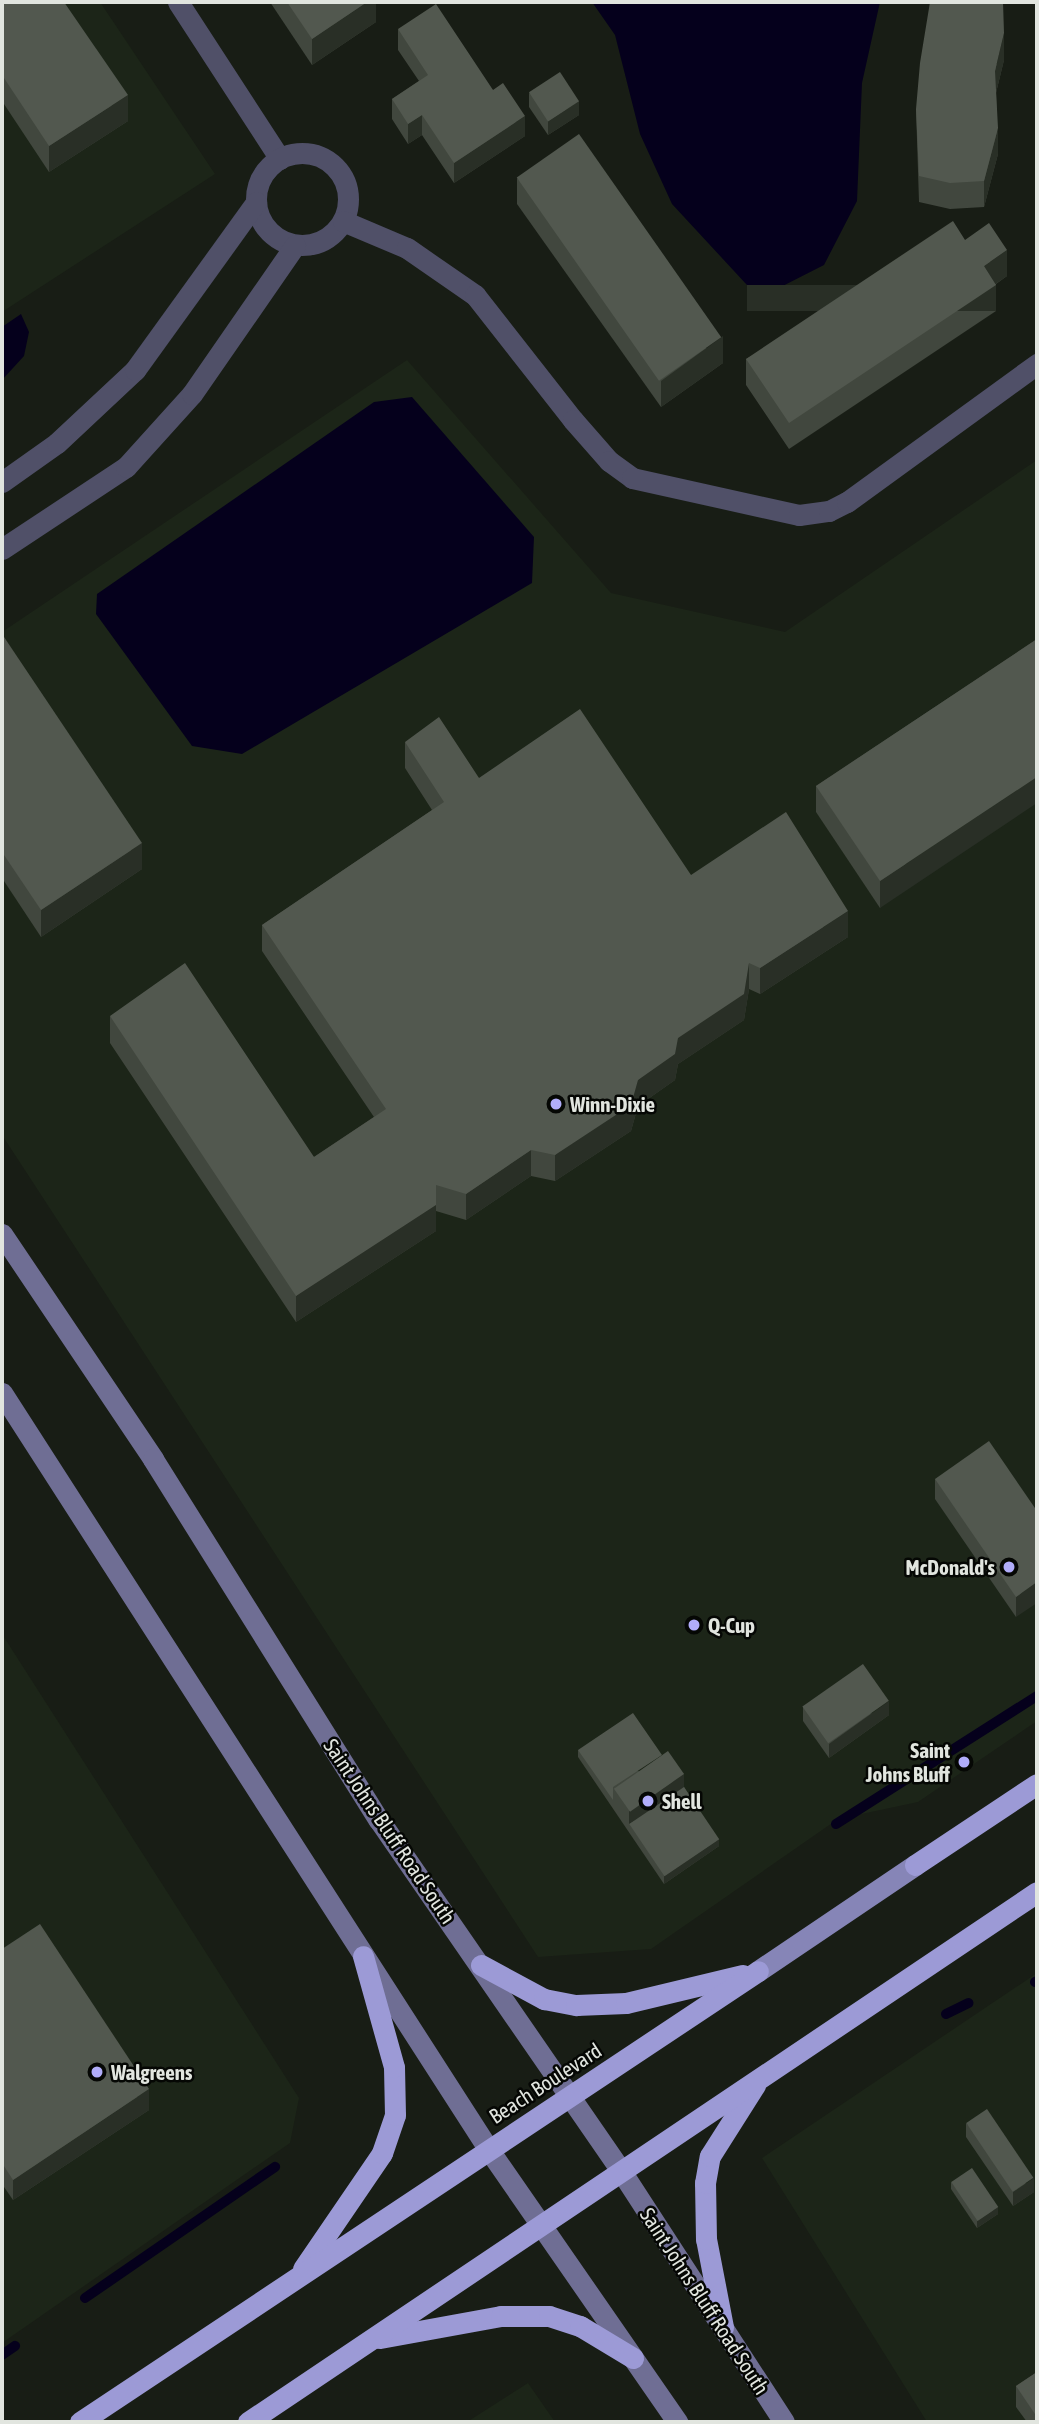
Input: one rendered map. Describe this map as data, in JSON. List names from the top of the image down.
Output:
{
  "streets": {
    "highway": ["Beach Boulevard"],
    "main road": ["Saint Johns Bluff Road South"]
  },
  "crossings": [
    ["Saint Johns Bluff Road South", "Beach Boulevard"]
  ],
  "places": [
    "Winn-Dixie",
    "McDonald's",
    "Q-Cup",
    "Saint Johns Bluff",
    "Shell",
    "Walgreens"
  ]
}
